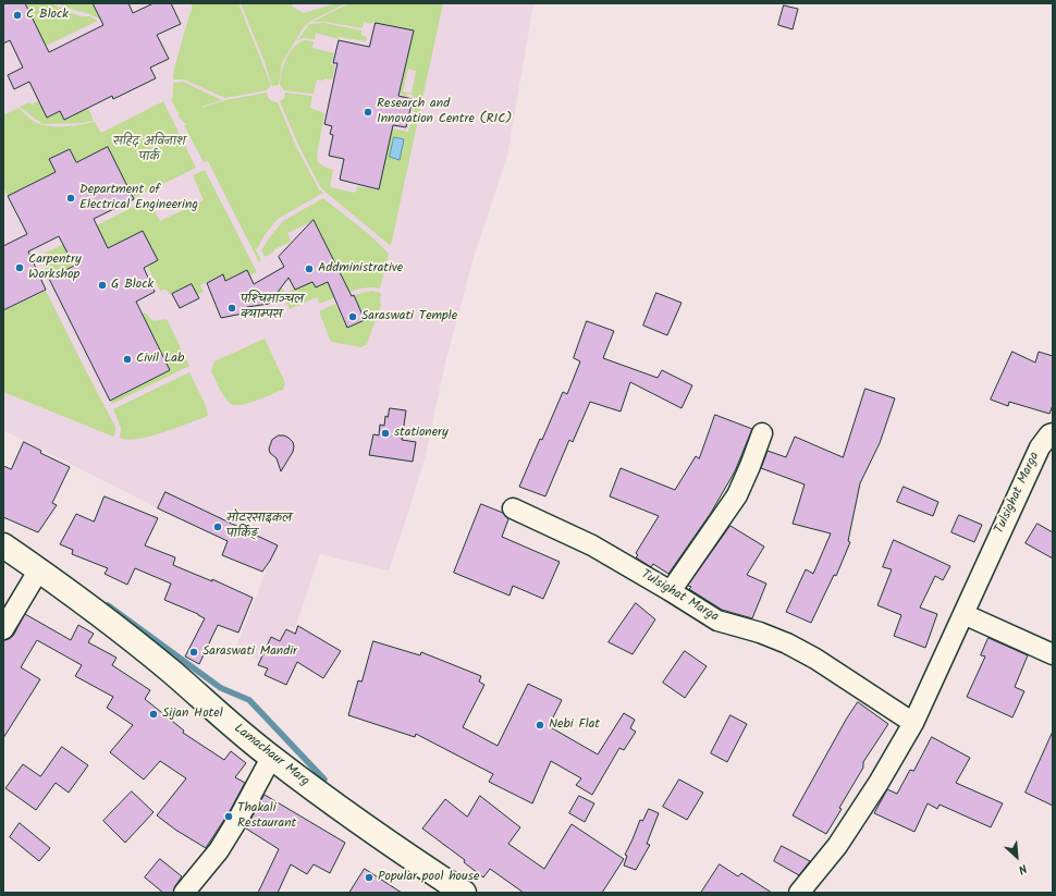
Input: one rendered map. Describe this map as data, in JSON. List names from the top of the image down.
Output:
{
  "streets": {
    "main road": ["Lamachaur Marg"],
    "street": ["Tulsighat Marga"]
  },
  "parks": ["सहिद अविनाश पार्क"],
  "places": [
    "C Block",
    "Research and Innovation Centre (RIC)",
    "Department of Electrical Engineering",
    "Carpentry Workshop",
    "Addministrative",
    "G Block",
    "पश्‍चिमाञ्‍चल क्याम्पस",
    "Saraswati Temple",
    "Civil Lab",
    "stationery",
    "मोटरसाइकल पार्किङ्",
    "Saraswati Mandir",
    "Sijan Hotel",
    "Nebi Flat",
    "Thakali Restaurant",
    "Popular pool house"
  ],
  "north": "bottom right"
}
